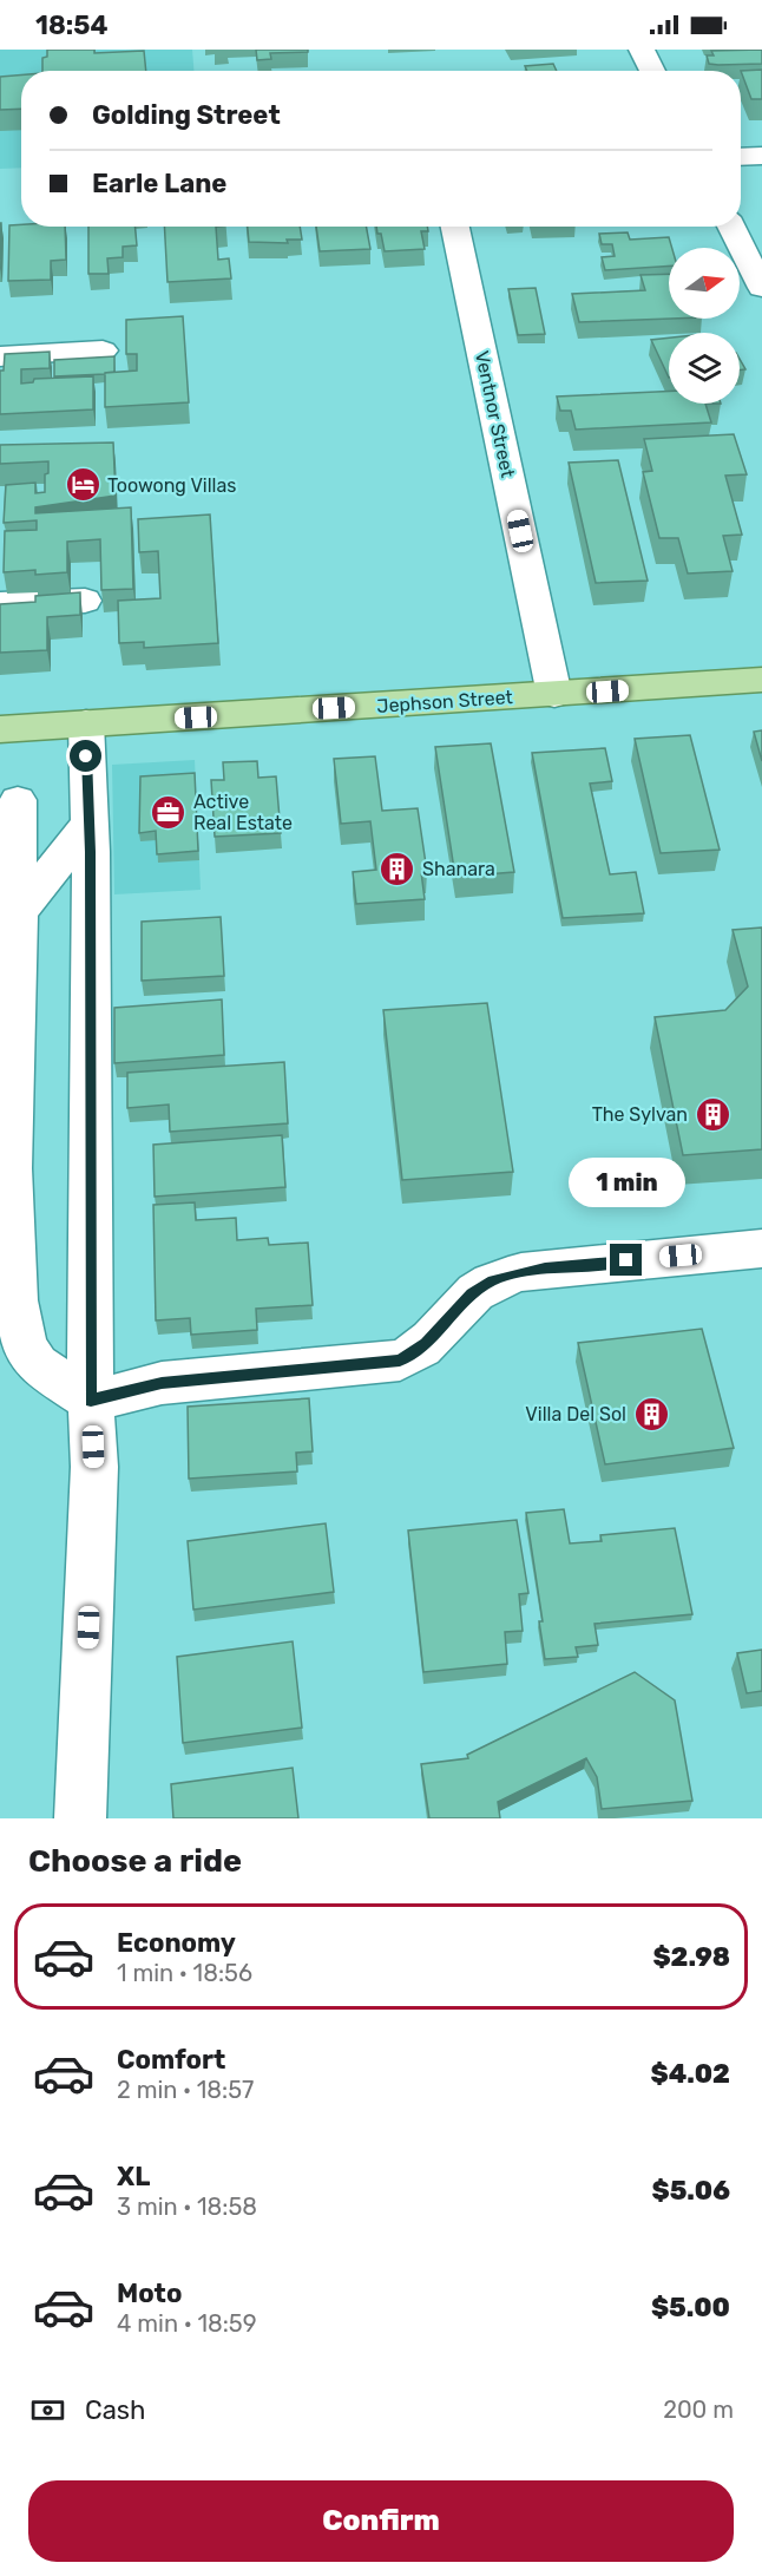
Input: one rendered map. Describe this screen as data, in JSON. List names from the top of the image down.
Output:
{
  "streets": {
    "main road": ["Jephson Street"],
    "street": ["Ventnor Street"]
  },
  "crossings": [
    ["Ventnor Street", "Jephson Street"]
  ],
  "places": {
    "hotel": ["Toowong Villas"],
    "office": ["Active Real Estate"],
    "building": ["Shanara", "The Sylvan", "Villa Del Sol"]
  },
  "north": "right",
  "page": {
    "status": "18:54",
    "banner": ["Golding Street", "Earle Lane"],
    "bubble": "1 min",
    "heading": "Choose a ride",
    "list": [
      {
        "name": "Economy",
        "note": "1 min · 18:56",
        "value": "$2.98"
      },
      {
        "name": "Comfort",
        "note": "2 min · 18:57",
        "value": "$4.02"
      },
      {
        "name": "XL",
        "note": "3 min · 18:58",
        "value": "$5.06"
      },
      {
        "name": "Moto",
        "note": "4 min · 18:59",
        "value": "$5.00"
      }
    ],
    "pay": ["Cash", "200 m"],
    "buttons": "Confirm"
  }
}
